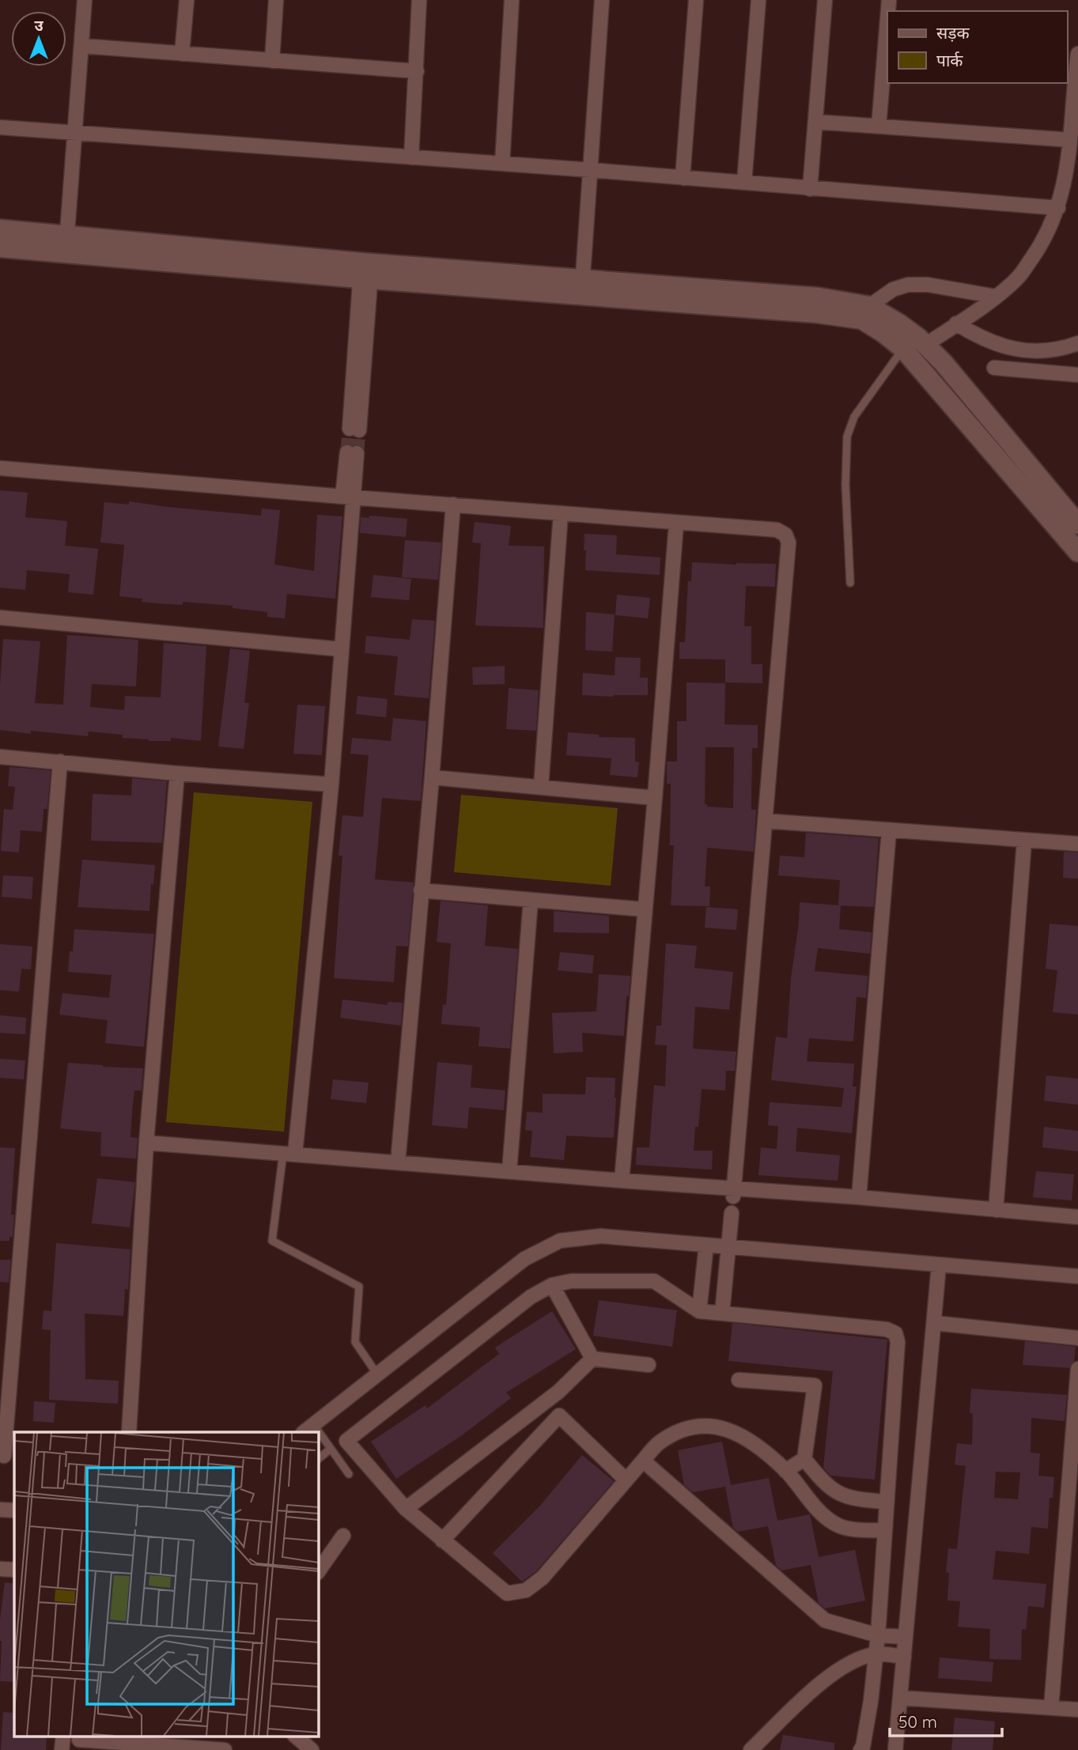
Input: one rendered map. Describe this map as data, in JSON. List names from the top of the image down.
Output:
{
  "legend": ["सड़क", "पार्क"],
  "scale_bar": "50 m",
  "north": "top"
}
